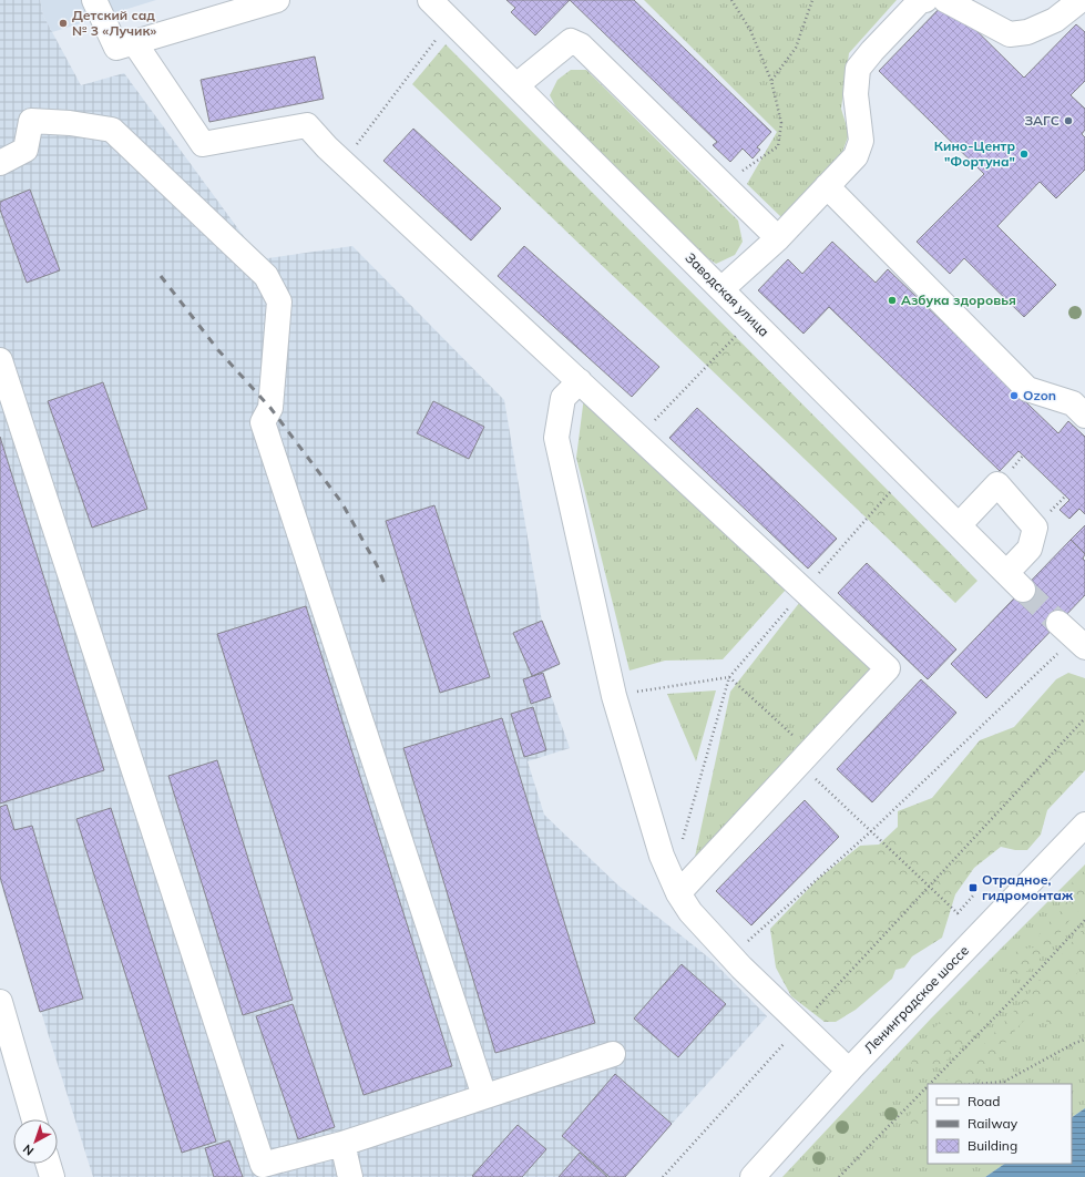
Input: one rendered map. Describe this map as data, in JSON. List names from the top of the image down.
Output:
{
  "streets": {
    "street": ["Заводская улица", "Ленинградское шоссе"]
  },
  "places": {
    "other": [
      "Детский сад № 3 «Лучик»",
      "ЗАГС",
      "Кино-Центр \"Фортуна\"",
      "Азбука здоровья",
      "Ozon"
    ],
    "transit": ["Отрадное, гидромонтаж"]
  },
  "legend": ["Road", "Railway", "Building"],
  "north": "bottom left"
}
